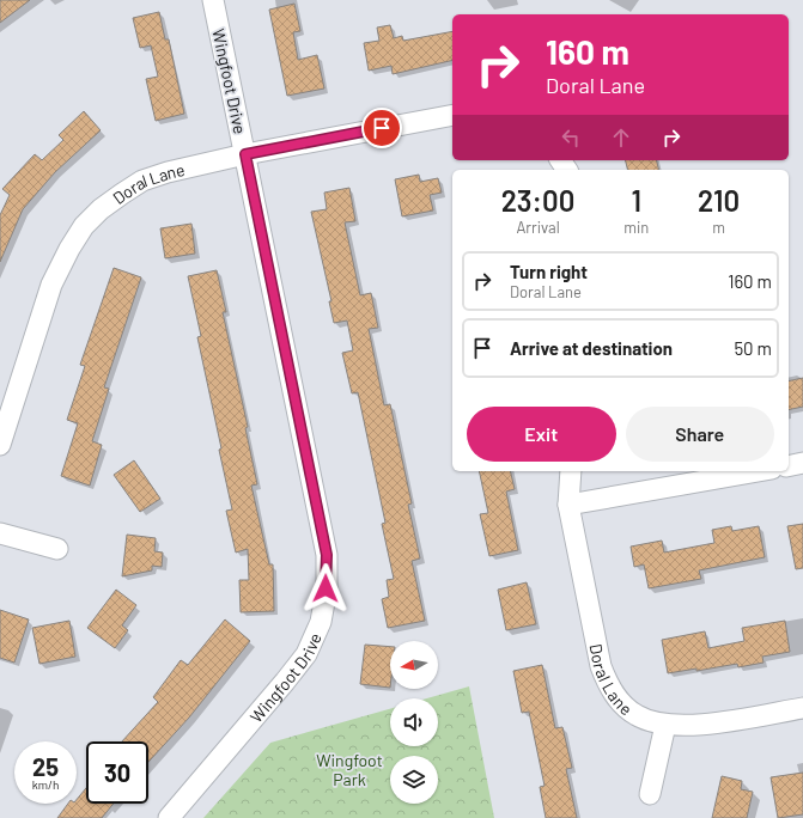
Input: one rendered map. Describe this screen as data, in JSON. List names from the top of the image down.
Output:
{
  "streets": {
    "street": ["Wingfoot Drive", "Doral Lane"]
  },
  "crossings": [
    ["Wingfoot Drive", "Doral Lane"]
  ],
  "parks": ["Wingfoot Park"],
  "north": "left",
  "page": {
    "turn": ["160 m", "Doral Lane"],
    "eta": [
      "23:00",
      "Arrival",
      "1",
      "min",
      "210",
      "m"
    ],
    "list": [
      {
        "name": "Turn right",
        "note": "Doral Lane",
        "value": "160 m"
      },
      {
        "name": "Arrive at destination",
        "value": "50 m"
      }
    ],
    "buttons": ["Exit", "Share"],
    "speed": "25 km/h",
    "limit": "30"
  }
}
